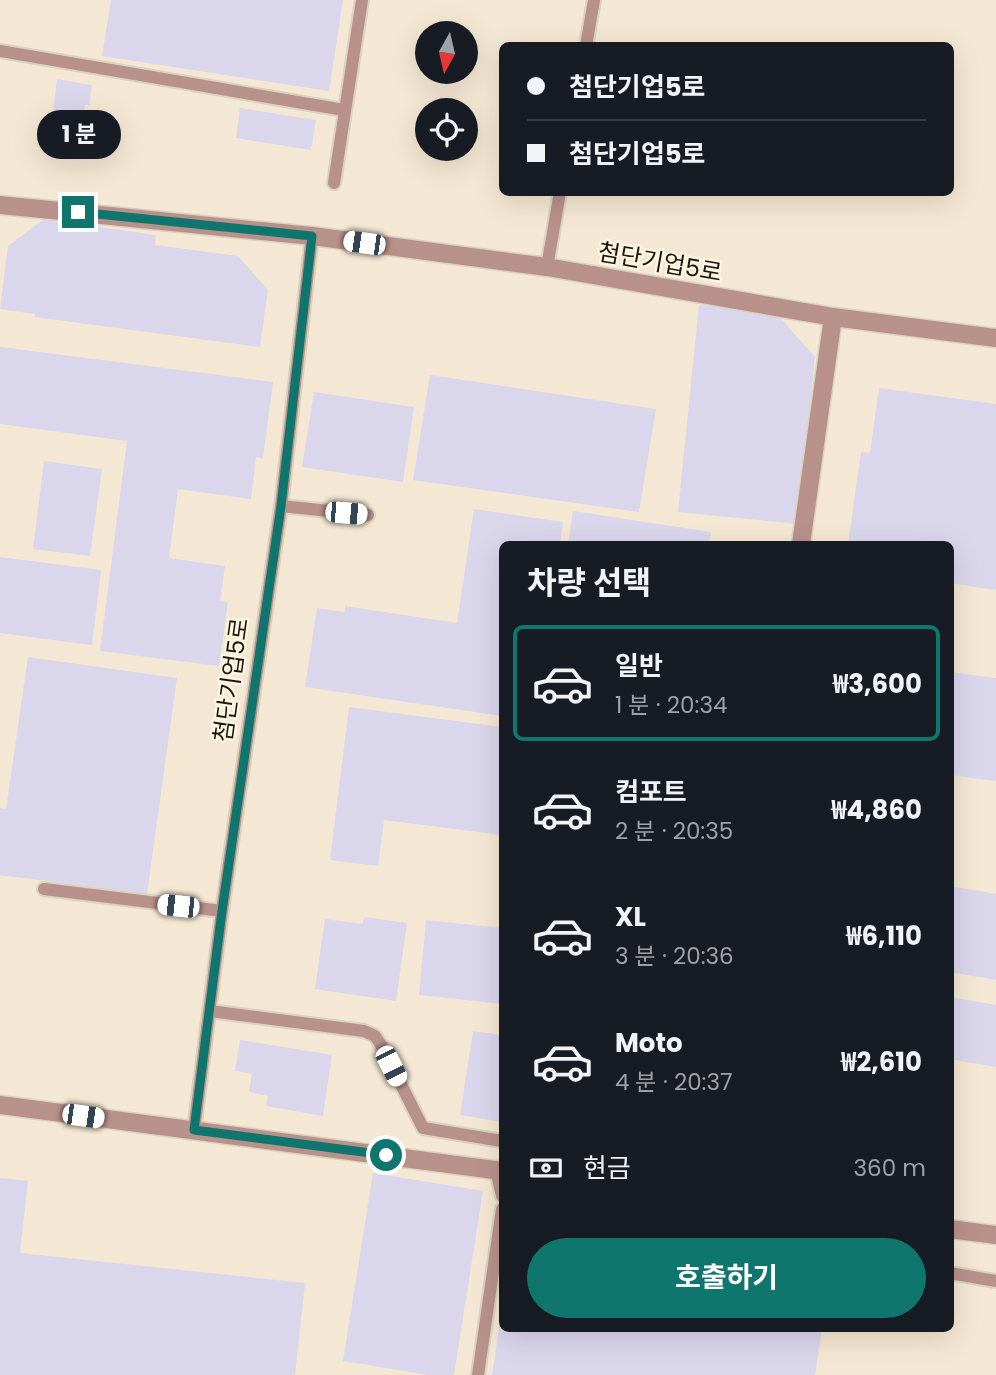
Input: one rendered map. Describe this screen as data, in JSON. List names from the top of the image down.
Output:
{
  "streets": {
    "street": ["첨단기업5로"]
  },
  "north": "bottom",
  "page": {
    "banner": ["첨단기업5로", "첨단기업5로"],
    "bubble": "1 분",
    "heading": "차량 선택",
    "list": [
      {
        "name": "일반",
        "note": "1 분 · 20:34",
        "value": "₩3,600"
      },
      {
        "name": "컴포트",
        "note": "2 분 · 20:35",
        "value": "₩4,860"
      },
      {
        "name": "XL",
        "note": "3 분 · 20:36",
        "value": "₩6,110"
      },
      {
        "name": "Moto",
        "note": "4 분 · 20:37",
        "value": "₩2,610"
      }
    ],
    "pay": ["현금", "360 m"],
    "buttons": "호출하기"
  }
}
